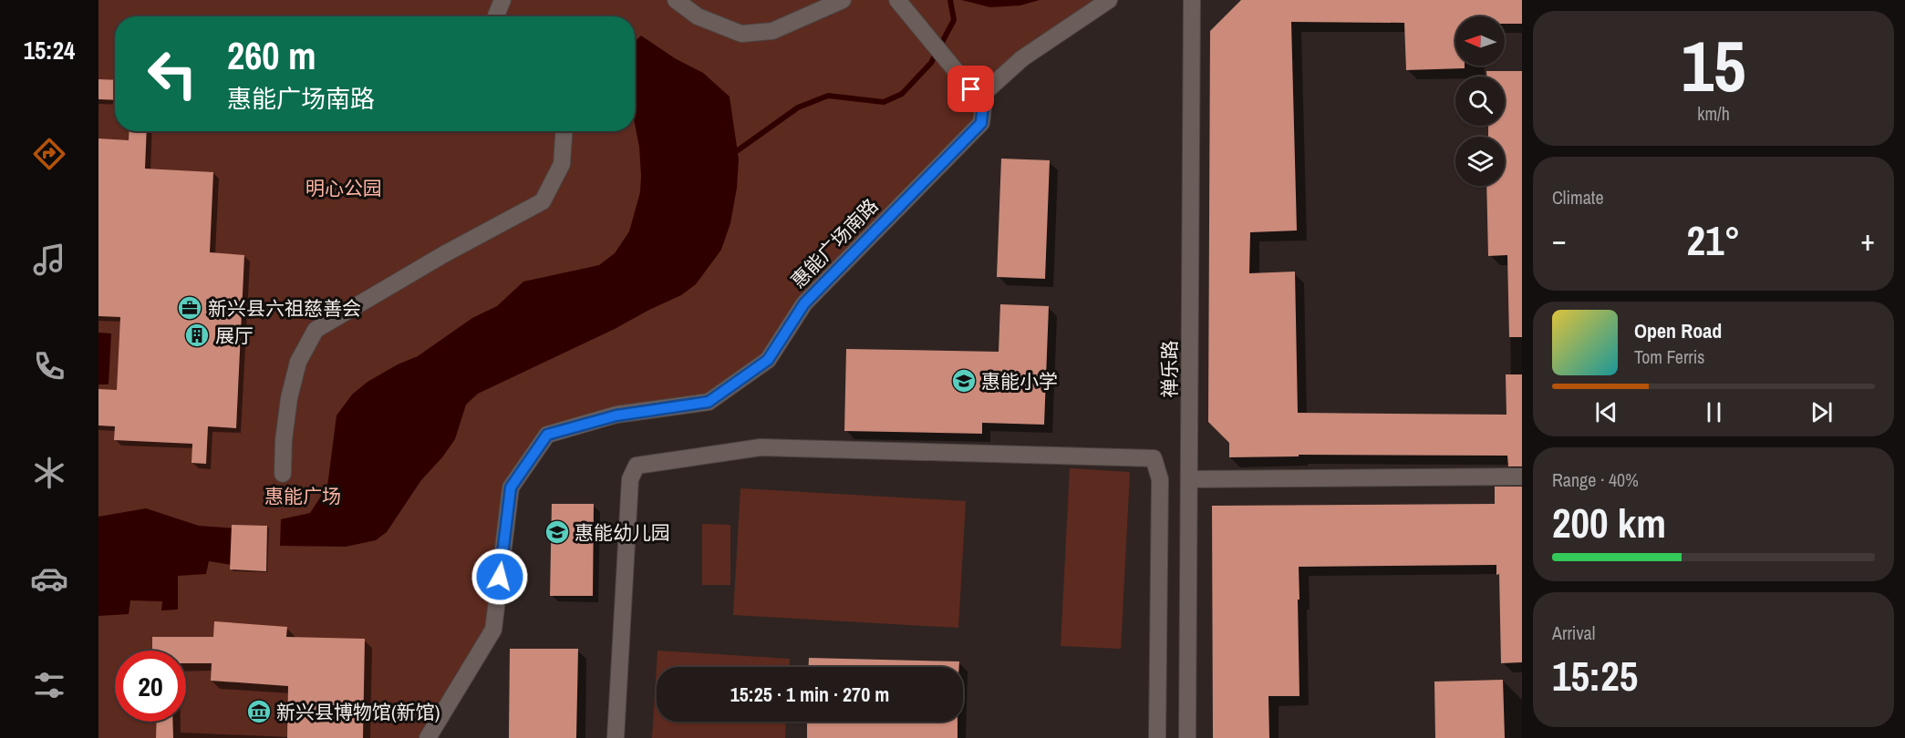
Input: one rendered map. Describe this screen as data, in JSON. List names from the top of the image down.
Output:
{
  "streets": {
    "street": ["惠能广场南路", "禅乐路"]
  },
  "parks": ["明心公园", "惠能广场"],
  "places": {
    "office": ["新兴县六祖慈善会"],
    "building": ["展厅"],
    "school or university": ["惠能小学", "惠能幼儿园"],
    "museum": ["新兴县博物馆(新馆)"]
  },
  "north": "left",
  "page": {
    "tabs": "15:24",
    "tile": [
      ["15", "km/h"],
      "Climate",
      ["Range · 40%", "200 km"],
      ["Arrival", "15:25"]
    ],
    "turn": ["260 m", "惠能广场南路"],
    "heat": ["−", "21°", "+"],
    "song": ["Open Road", "Tom Ferris"],
    "limit": "20",
    "trip": "15:25 · 1 min · 270 m"
  }
}
